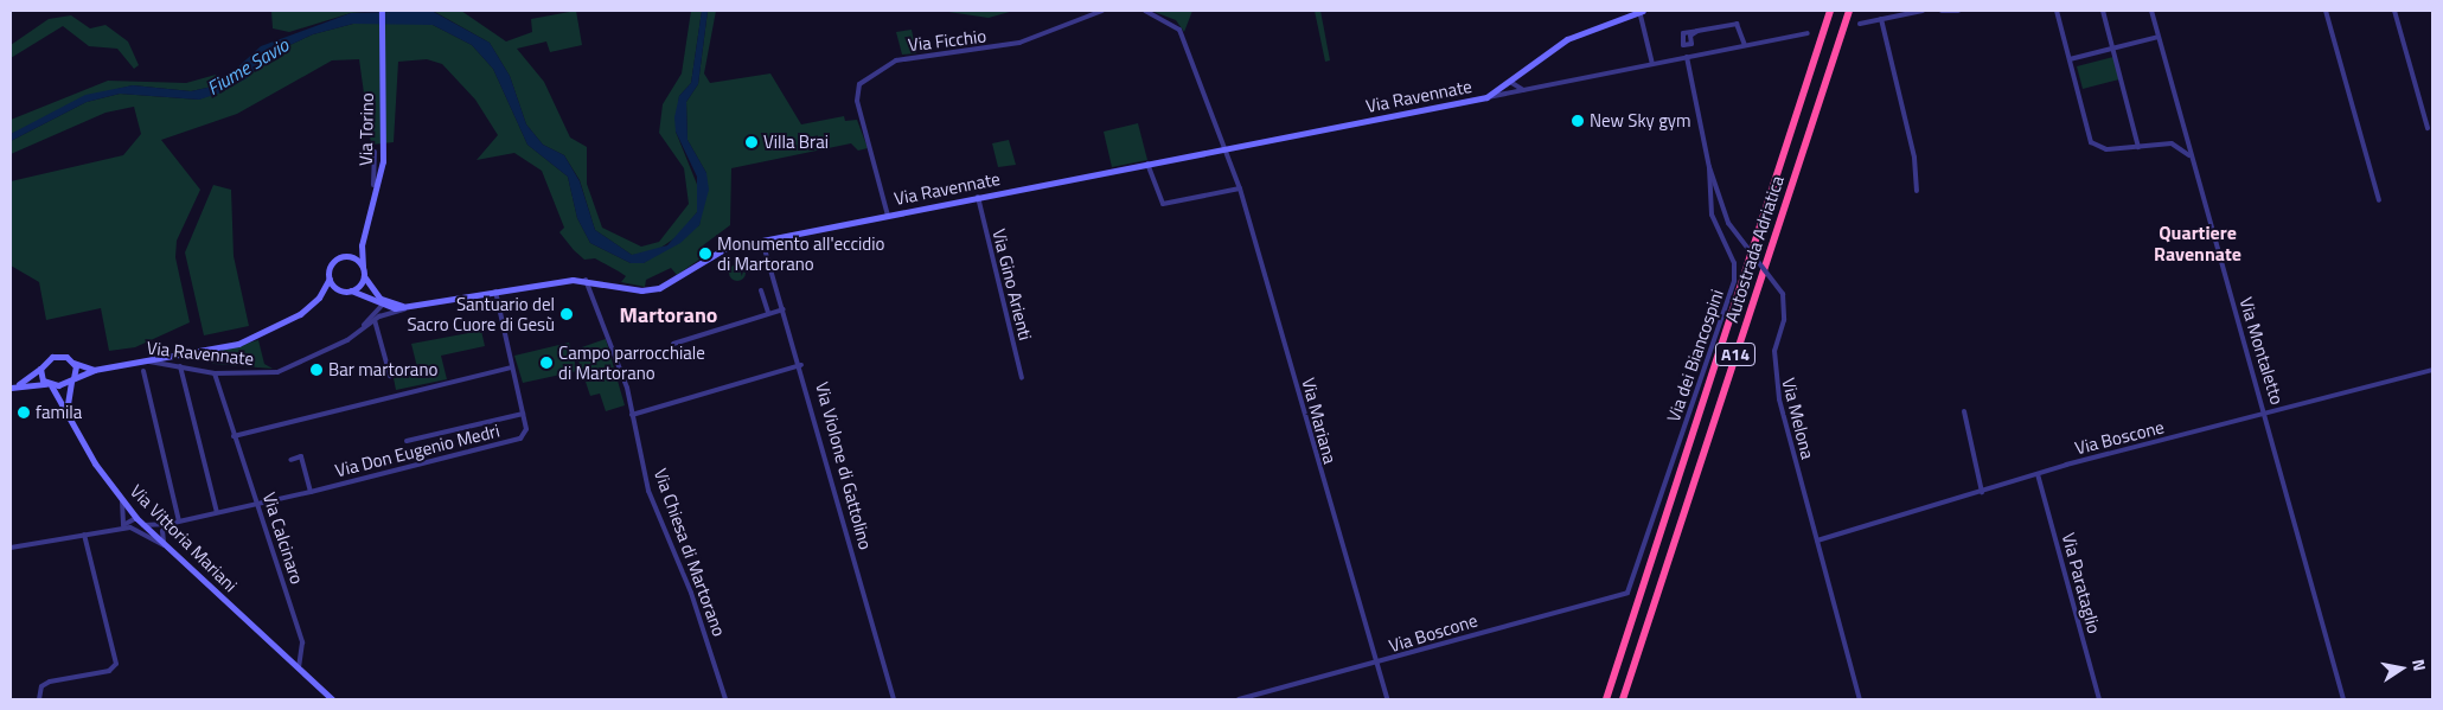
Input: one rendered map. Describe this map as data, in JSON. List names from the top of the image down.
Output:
{
  "streets": {
    "highway": ["Autostrada Adriatica", "A14"],
    "main road": ["Via Ravennate", "Via Torino", "Via Vittoria Mariani"],
    "street": [
      "Via Ficchio",
      "Via Gino Arienti",
      "Via Montaletto",
      "Via dei Biancospini",
      "Via Melona",
      "Via Mariana",
      "Via Boscone",
      "Via Don Eugenio Medri",
      "Via Violone di Gattolino",
      "Via Calcinaro",
      "Via Chiesa di Martorano",
      "Via Parataglio"
    ]
  },
  "crossings": [
    ["Via Ficchio", "Via Ravennate"],
    ["Via Ravennate", "Via Torino"],
    ["Via Ravennate", "Via Gino Arienti"],
    ["Via Ravennate", "Via Melona"],
    ["Via Ravennate", "Via Mariana"],
    ["Via Ravennate", "Via Don Eugenio Medri"],
    ["Via Ravennate", "Via Violone di Gattolino"],
    ["Via Ravennate", "Via Vittoria Mariani"],
    ["Via Ravennate", "Via Calcinaro"],
    ["Via Ravennate", "Via Chiesa di Martorano"],
    ["Via Montaletto", "Via Boscone"],
    ["Via dei Biancospini", "Via Melona"],
    ["Via dei Biancospini", "Via Boscone"],
    ["Via Melona", "Via Boscone"],
    ["Via Mariana", "Via Boscone"],
    ["Via Boscone", "Via Parataglio"],
    ["Via Don Eugenio Medri", "Via Vittoria Mariani"],
    ["Via Don Eugenio Medri", "Via Calcinaro"],
    ["Via Vittoria Mariani", "Via Calcinaro"]
  ],
  "districts": ["Quartiere Ravennate", "Martorano"],
  "water": ["Fiume Savio"],
  "places": [
    "New Sky gym",
    "Villa Brai",
    "Monumento all'eccidio di Martorano",
    "Santuario del Sacro Cuore di Gesù",
    "Campo parrocchiale di Martorano",
    "Bar martorano",
    "famila"
  ],
  "north": "right"
}
